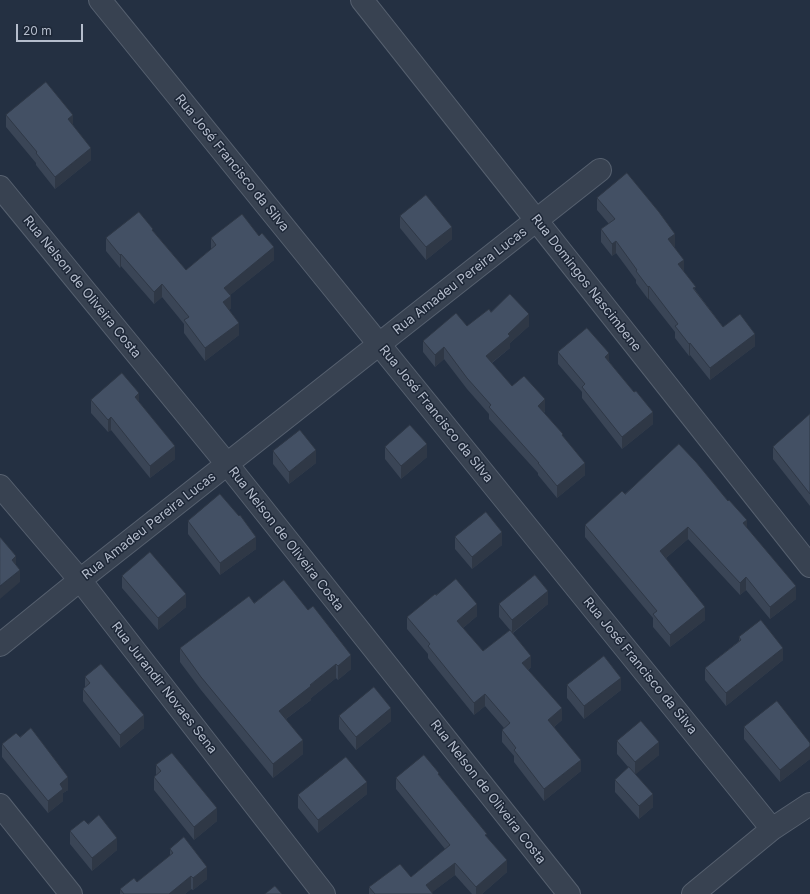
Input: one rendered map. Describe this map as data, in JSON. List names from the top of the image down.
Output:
{
  "streets": {
    "street": [
      "Rua José Francisco da Silva",
      "Rua Amadeu Pereira Lucas",
      "Rua Domingos Nascimbene",
      "Rua Nelson de Oliveira Costa",
      "Rua Jurandir Novaes Sena"
    ]
  },
  "crossings": [
    ["Rua José Francisco da Silva", "Rua Amadeu Pereira Lucas"],
    ["Rua Amadeu Pereira Lucas", "Rua Domingos Nascimbene"],
    ["Rua Amadeu Pereira Lucas", "Rua Nelson de Oliveira Costa"],
    ["Rua Amadeu Pereira Lucas", "Rua Jurandir Novaes Sena"]
  ],
  "scale_bar": "20 m"
}
